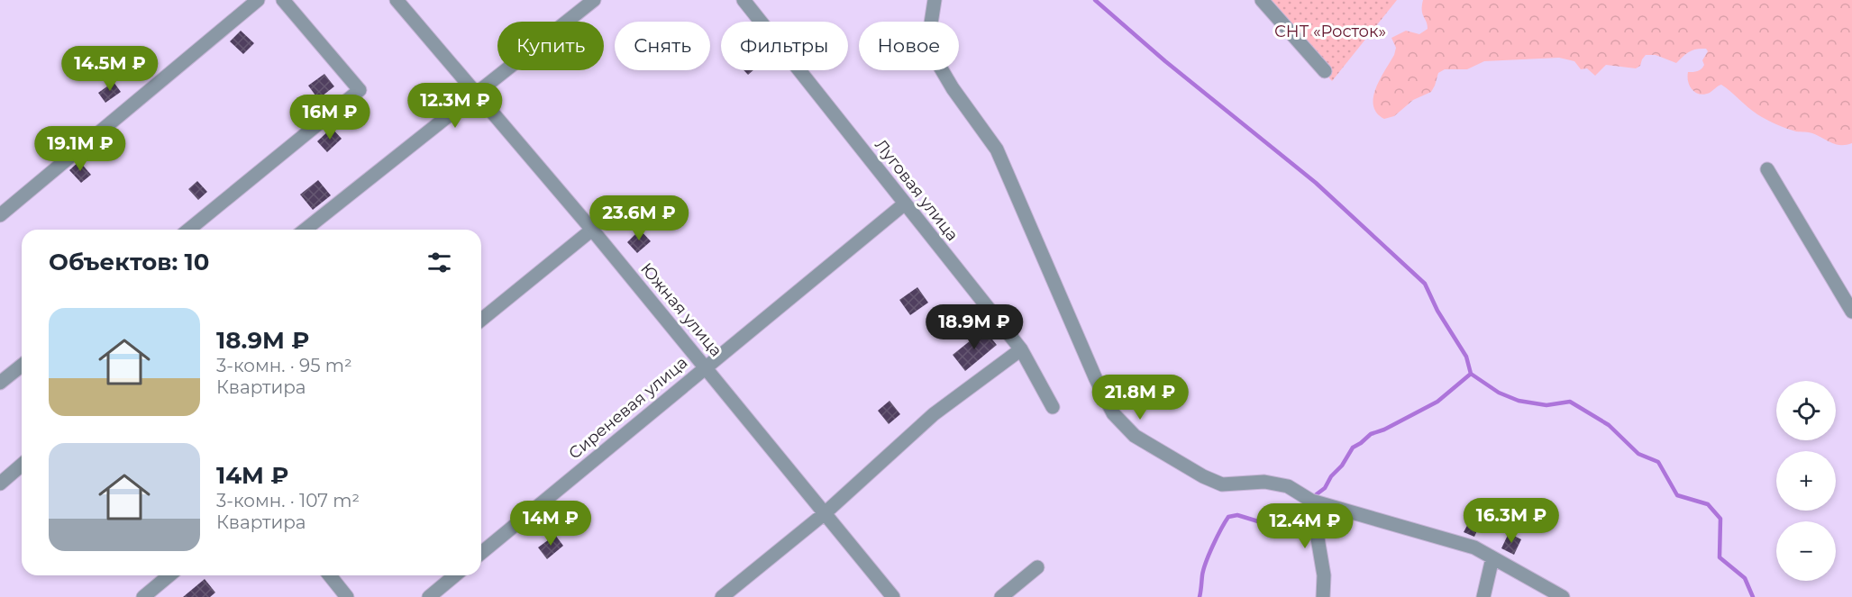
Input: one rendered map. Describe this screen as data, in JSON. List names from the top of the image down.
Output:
{
  "streets": {
    "street": ["Луговая улица", "Южная улица", "Сиреневая улица"]
  },
  "crossings": [
    ["Луговая улица", "Сиреневая улица"],
    ["Южная улица", "Сиреневая улица"]
  ],
  "parks": ["СНТ «Росток»"],
  "page": {
    "chip": [
      "Купить",
      "Снять",
      "Фильтры",
      "Новое"
    ],
    "price": [
      "14.5M ₽",
      "12.3M ₽",
      "16M ₽",
      "19.1M ₽",
      "23.6M ₽",
      "18.9M ₽",
      "21.8M ₽",
      "16.3M ₽",
      "14M ₽",
      "12.4M ₽"
    ],
    "heading": "Объектов: 10",
    "list": [
      {
        "name": "18.9M ₽",
        "note": "3-комн. · 95 m² · Квартира"
      },
      {
        "name": "14M ₽",
        "note": "3-комн. · 107 m² · Квартира"
      }
    ],
    "map_buttons": ["+", "−"]
  }
}
